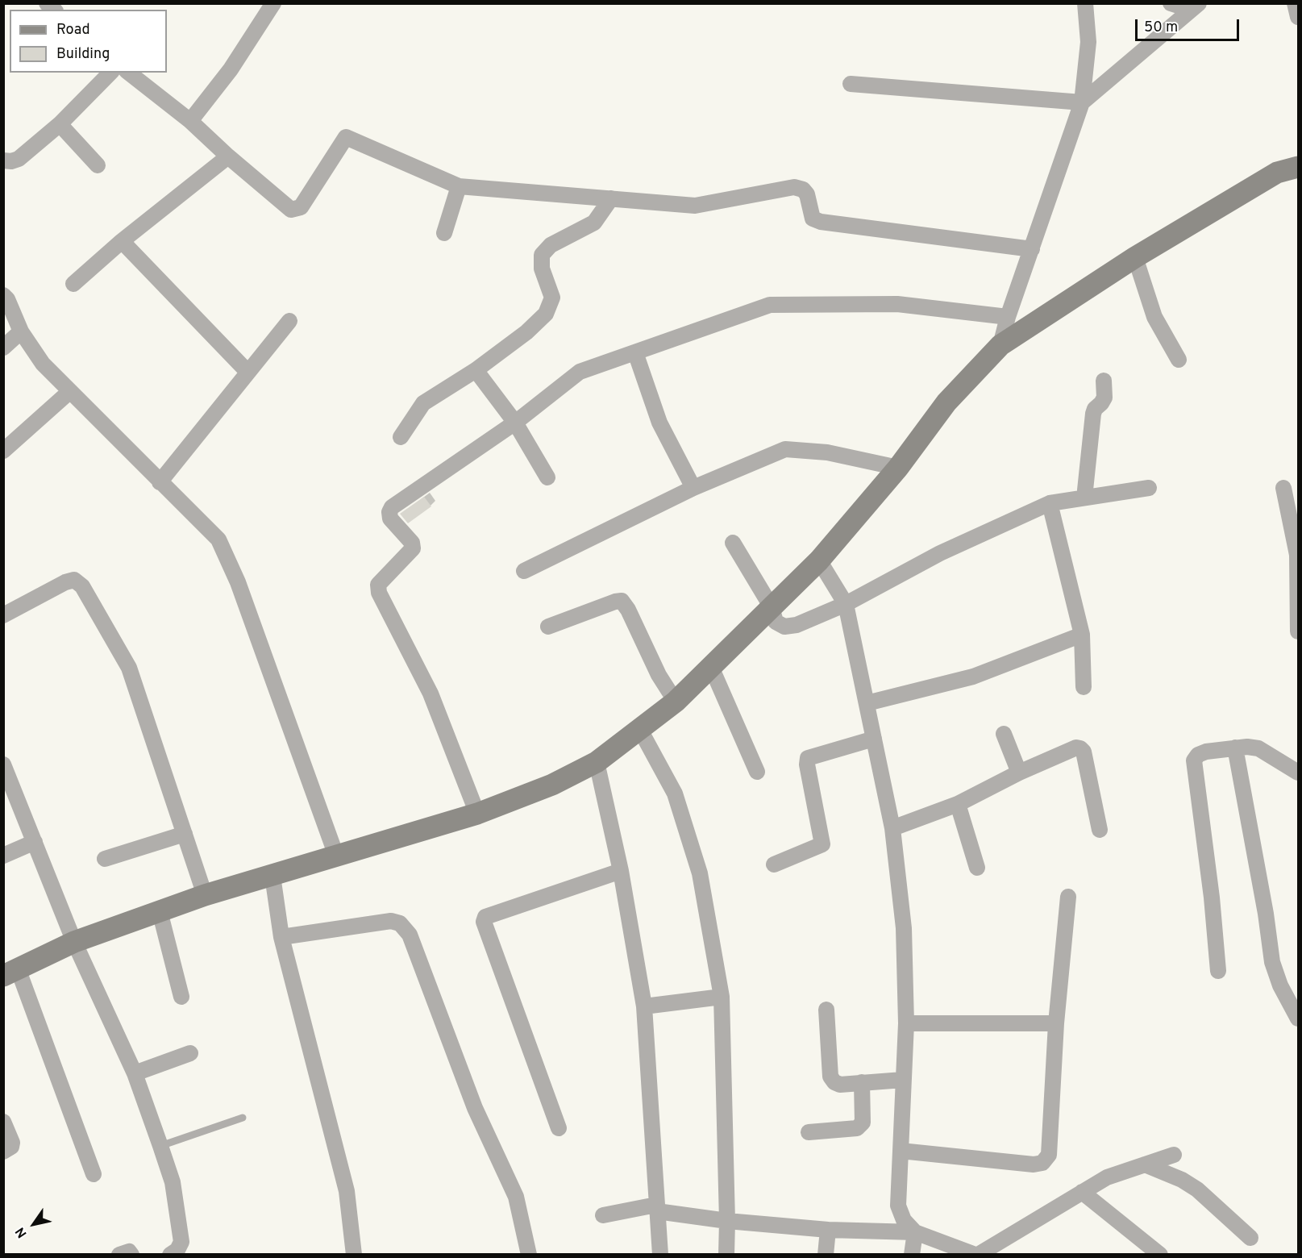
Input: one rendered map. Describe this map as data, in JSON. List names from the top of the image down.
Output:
{
  "legend": ["Road", "Building"],
  "scale_bar": "50 m",
  "north": "bottom left"
}
